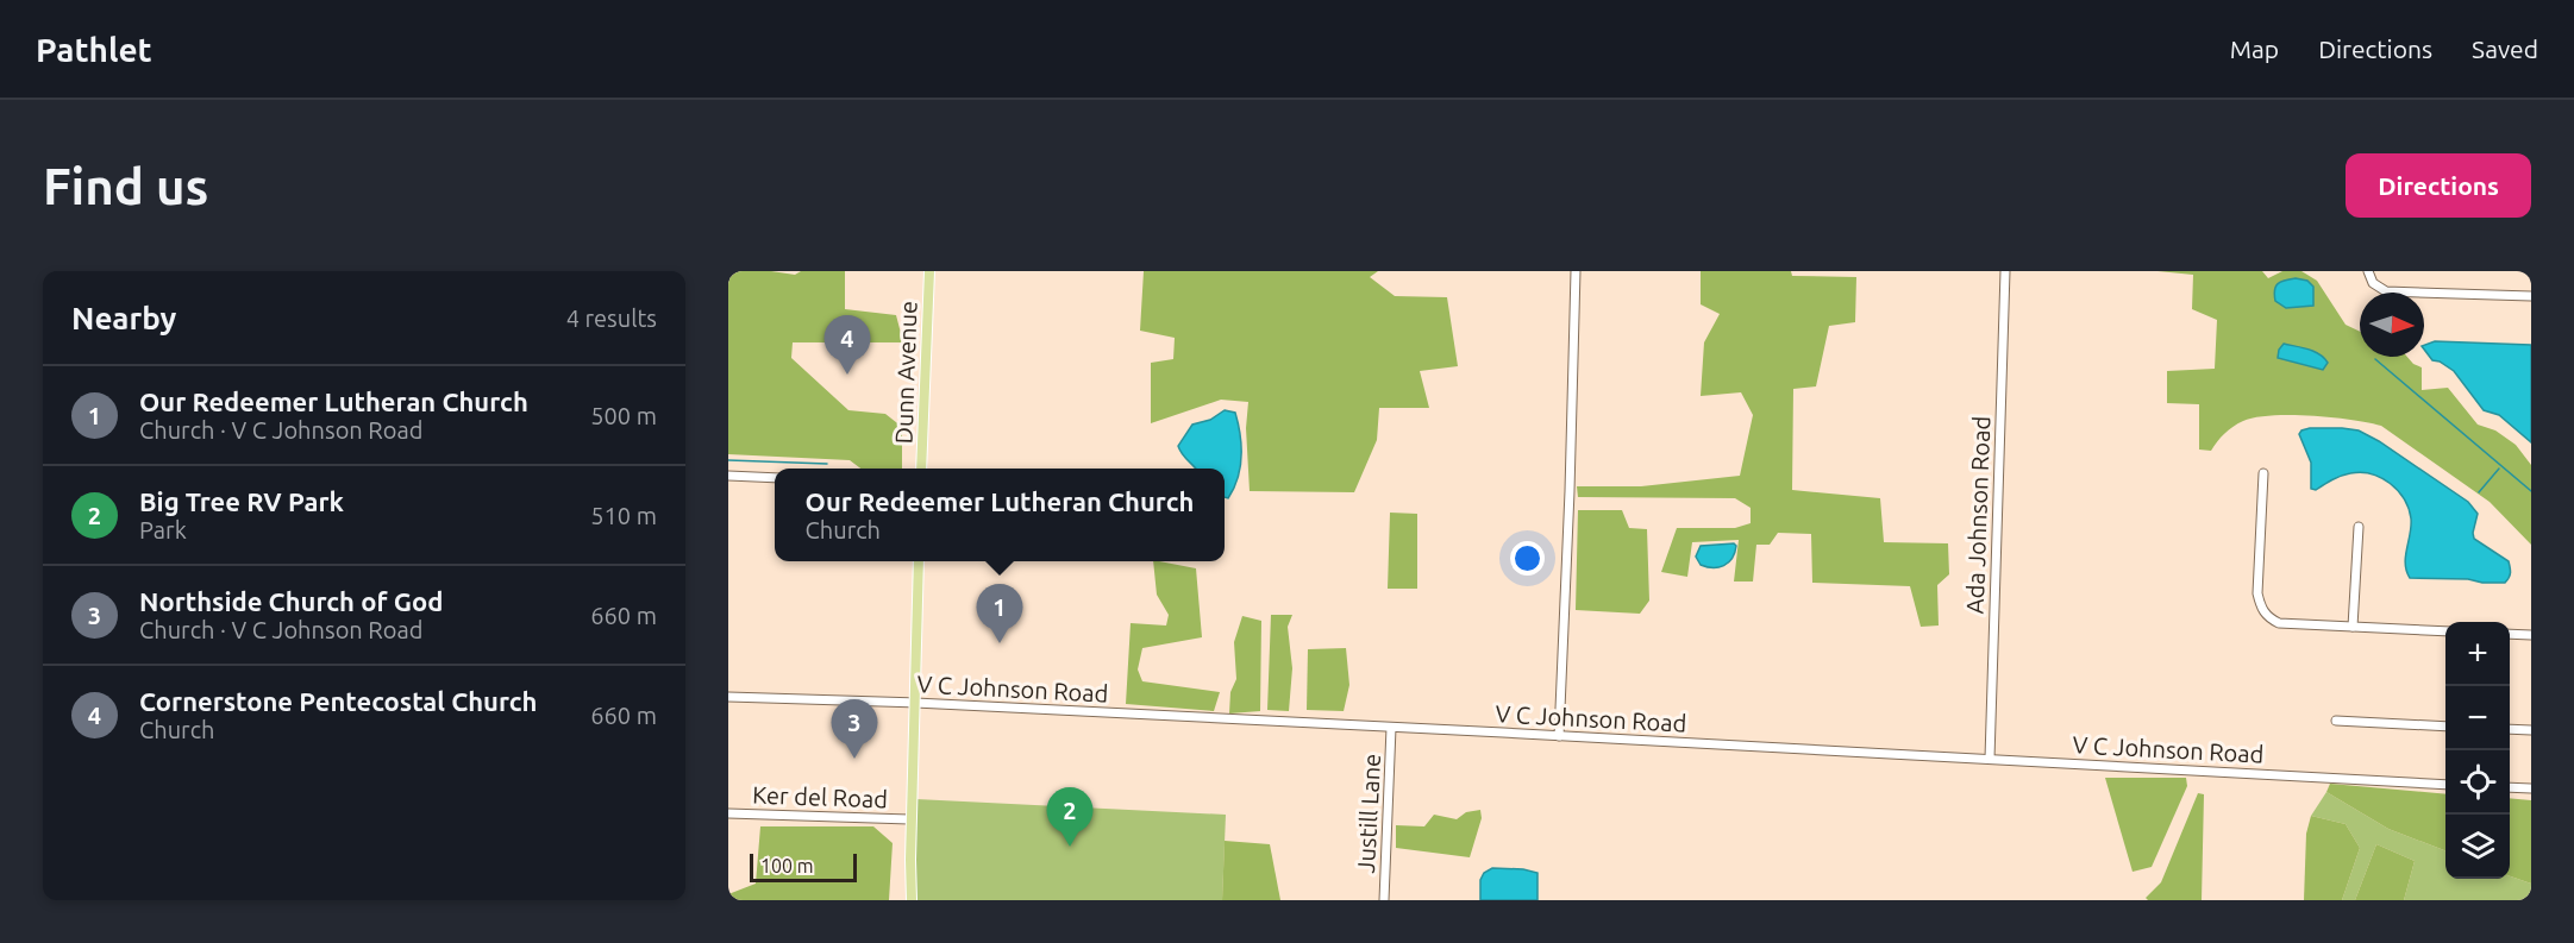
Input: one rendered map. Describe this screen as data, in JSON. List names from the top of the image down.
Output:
{
  "streets": {
    "main road": ["Dunn Avenue"],
    "street": [
      "Ada Johnson Road",
      "V C Johnson Road",
      "Ker del Road",
      "Justill Lane"
    ]
  },
  "crossings": [
    ["Ada Johnson Road", "V C Johnson Road"],
    ["V C Johnson Road", "Justill Lane"]
  ],
  "scale_bar": "100 m",
  "north": "right",
  "page": {
    "header": "Pathlet",
    "nav": ["Map", "Directions", "Saved"],
    "buttons": "Directions",
    "title": "Find us",
    "heading": ["Nearby", "4 results"],
    "pins": [
      "4",
      "1",
      "3",
      "2"
    ],
    "list": [
      {
        "mark": "1",
        "name": "Our Redeemer Lutheran Church",
        "note": "Church · V C Johnson Road",
        "value": "500 m"
      },
      {
        "mark": "2",
        "name": "Big Tree RV Park",
        "note": "Park",
        "value": "510 m"
      },
      {
        "mark": "3",
        "name": "Northside Church of God",
        "note": "Church · V C Johnson Road",
        "value": "660 m"
      },
      {
        "mark": "4",
        "name": "Cornerstone Pentecostal Church",
        "note": "Church",
        "value": "660 m"
      }
    ],
    "popup": ["Our Redeemer Lutheran Church", "Church"],
    "map_buttons": ["+", "−"],
    "scale": "100 m"
  }
}
